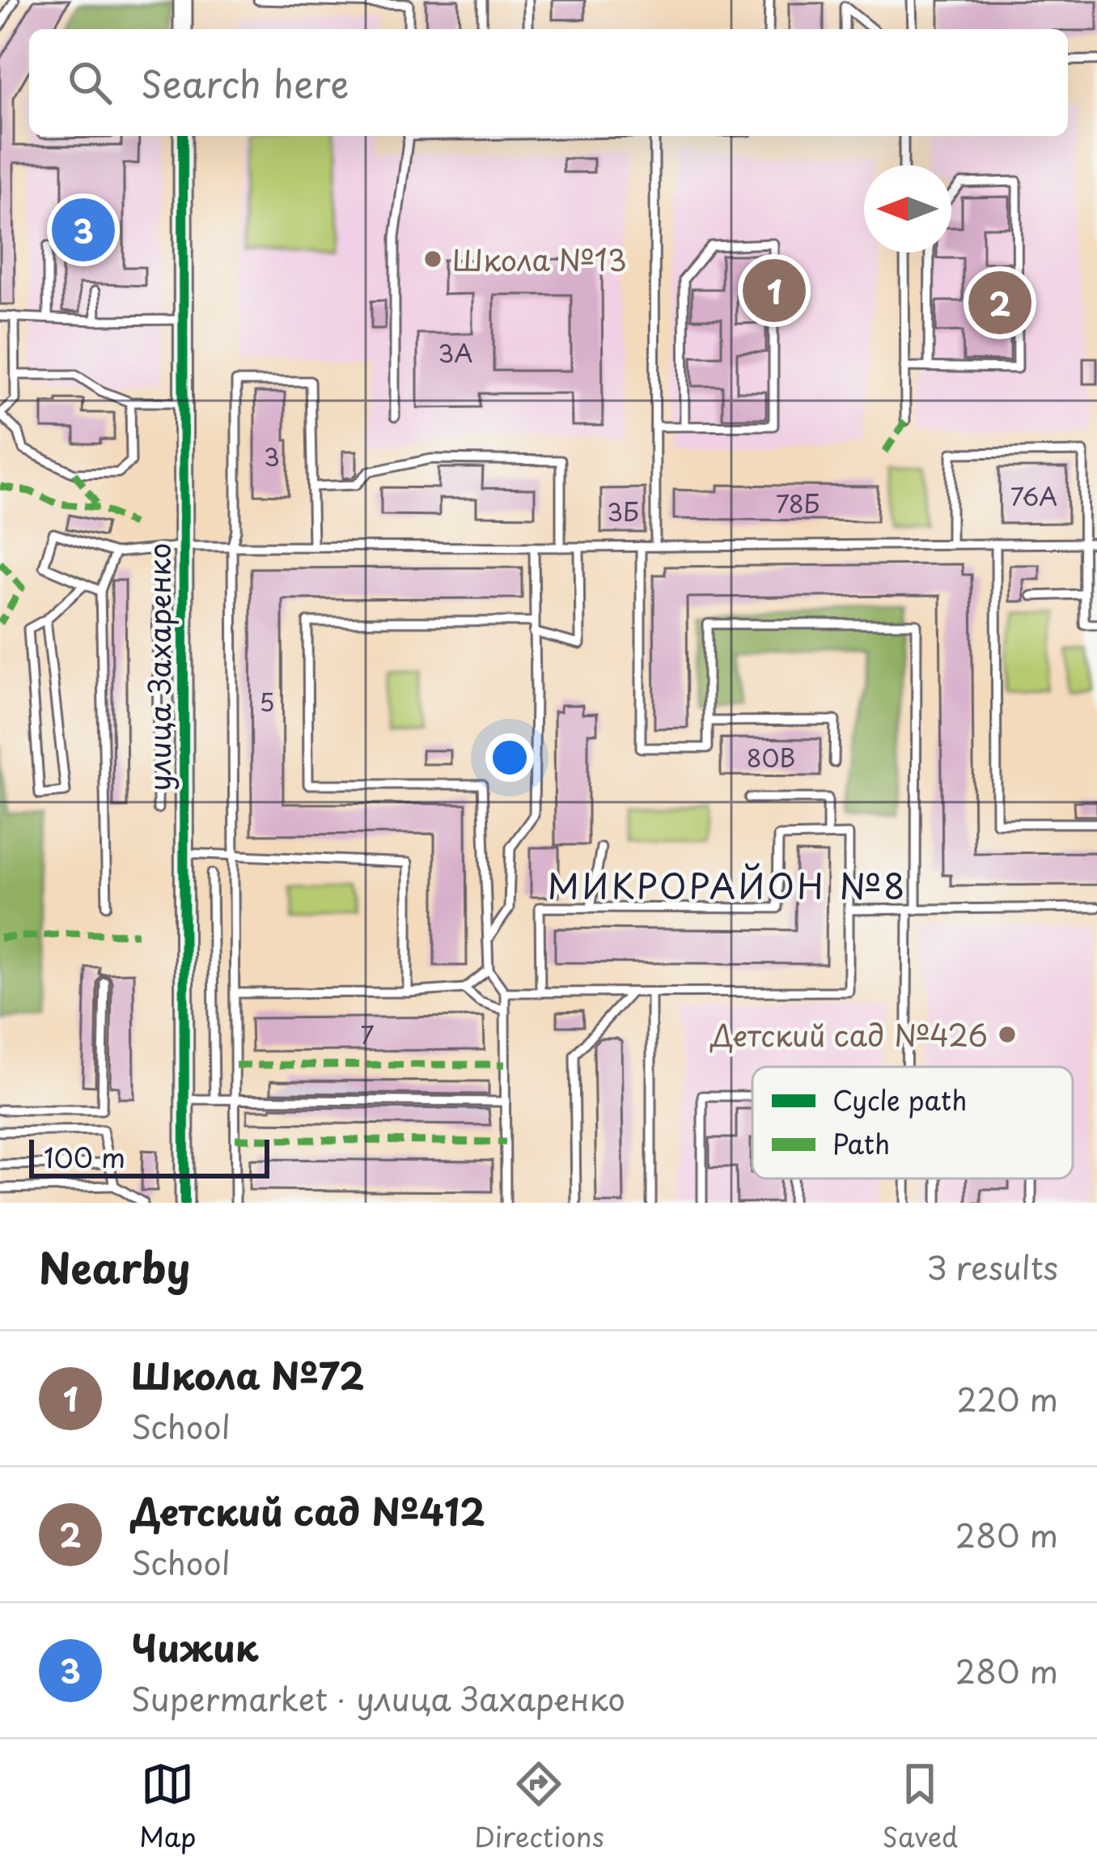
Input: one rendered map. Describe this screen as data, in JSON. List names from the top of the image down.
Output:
{
  "streets": {
    "street": ["улица Захаренко"]
  },
  "districts": ["МИКРОРАЙОН №8"],
  "places": ["Школа №13", "Детский сад №426"],
  "house_numbers": [
    "3А",
    "3",
    "76А",
    "78Б",
    "3Б",
    "5",
    "80В",
    "7"
  ],
  "legend": ["Cycle path", "Path"],
  "scale_bar": "100 m",
  "north": "left",
  "page": {
    "search": "Search here",
    "pins": ["3", "1", "2"],
    "scale": "100 m",
    "heading": ["Nearby", "3 results"],
    "list": [
      {
        "mark": "1",
        "name": "Школа №72",
        "note": "School",
        "value": "220 m"
      },
      {
        "mark": "2",
        "name": "Детский сад №412",
        "note": "School",
        "value": "280 m"
      },
      {
        "mark": "3",
        "name": "Чижик",
        "note": "Supermarket · улица Захаренко",
        "value": "280 m"
      }
    ],
    "nav": ["Map", "Directions", "Saved"]
  }
}
